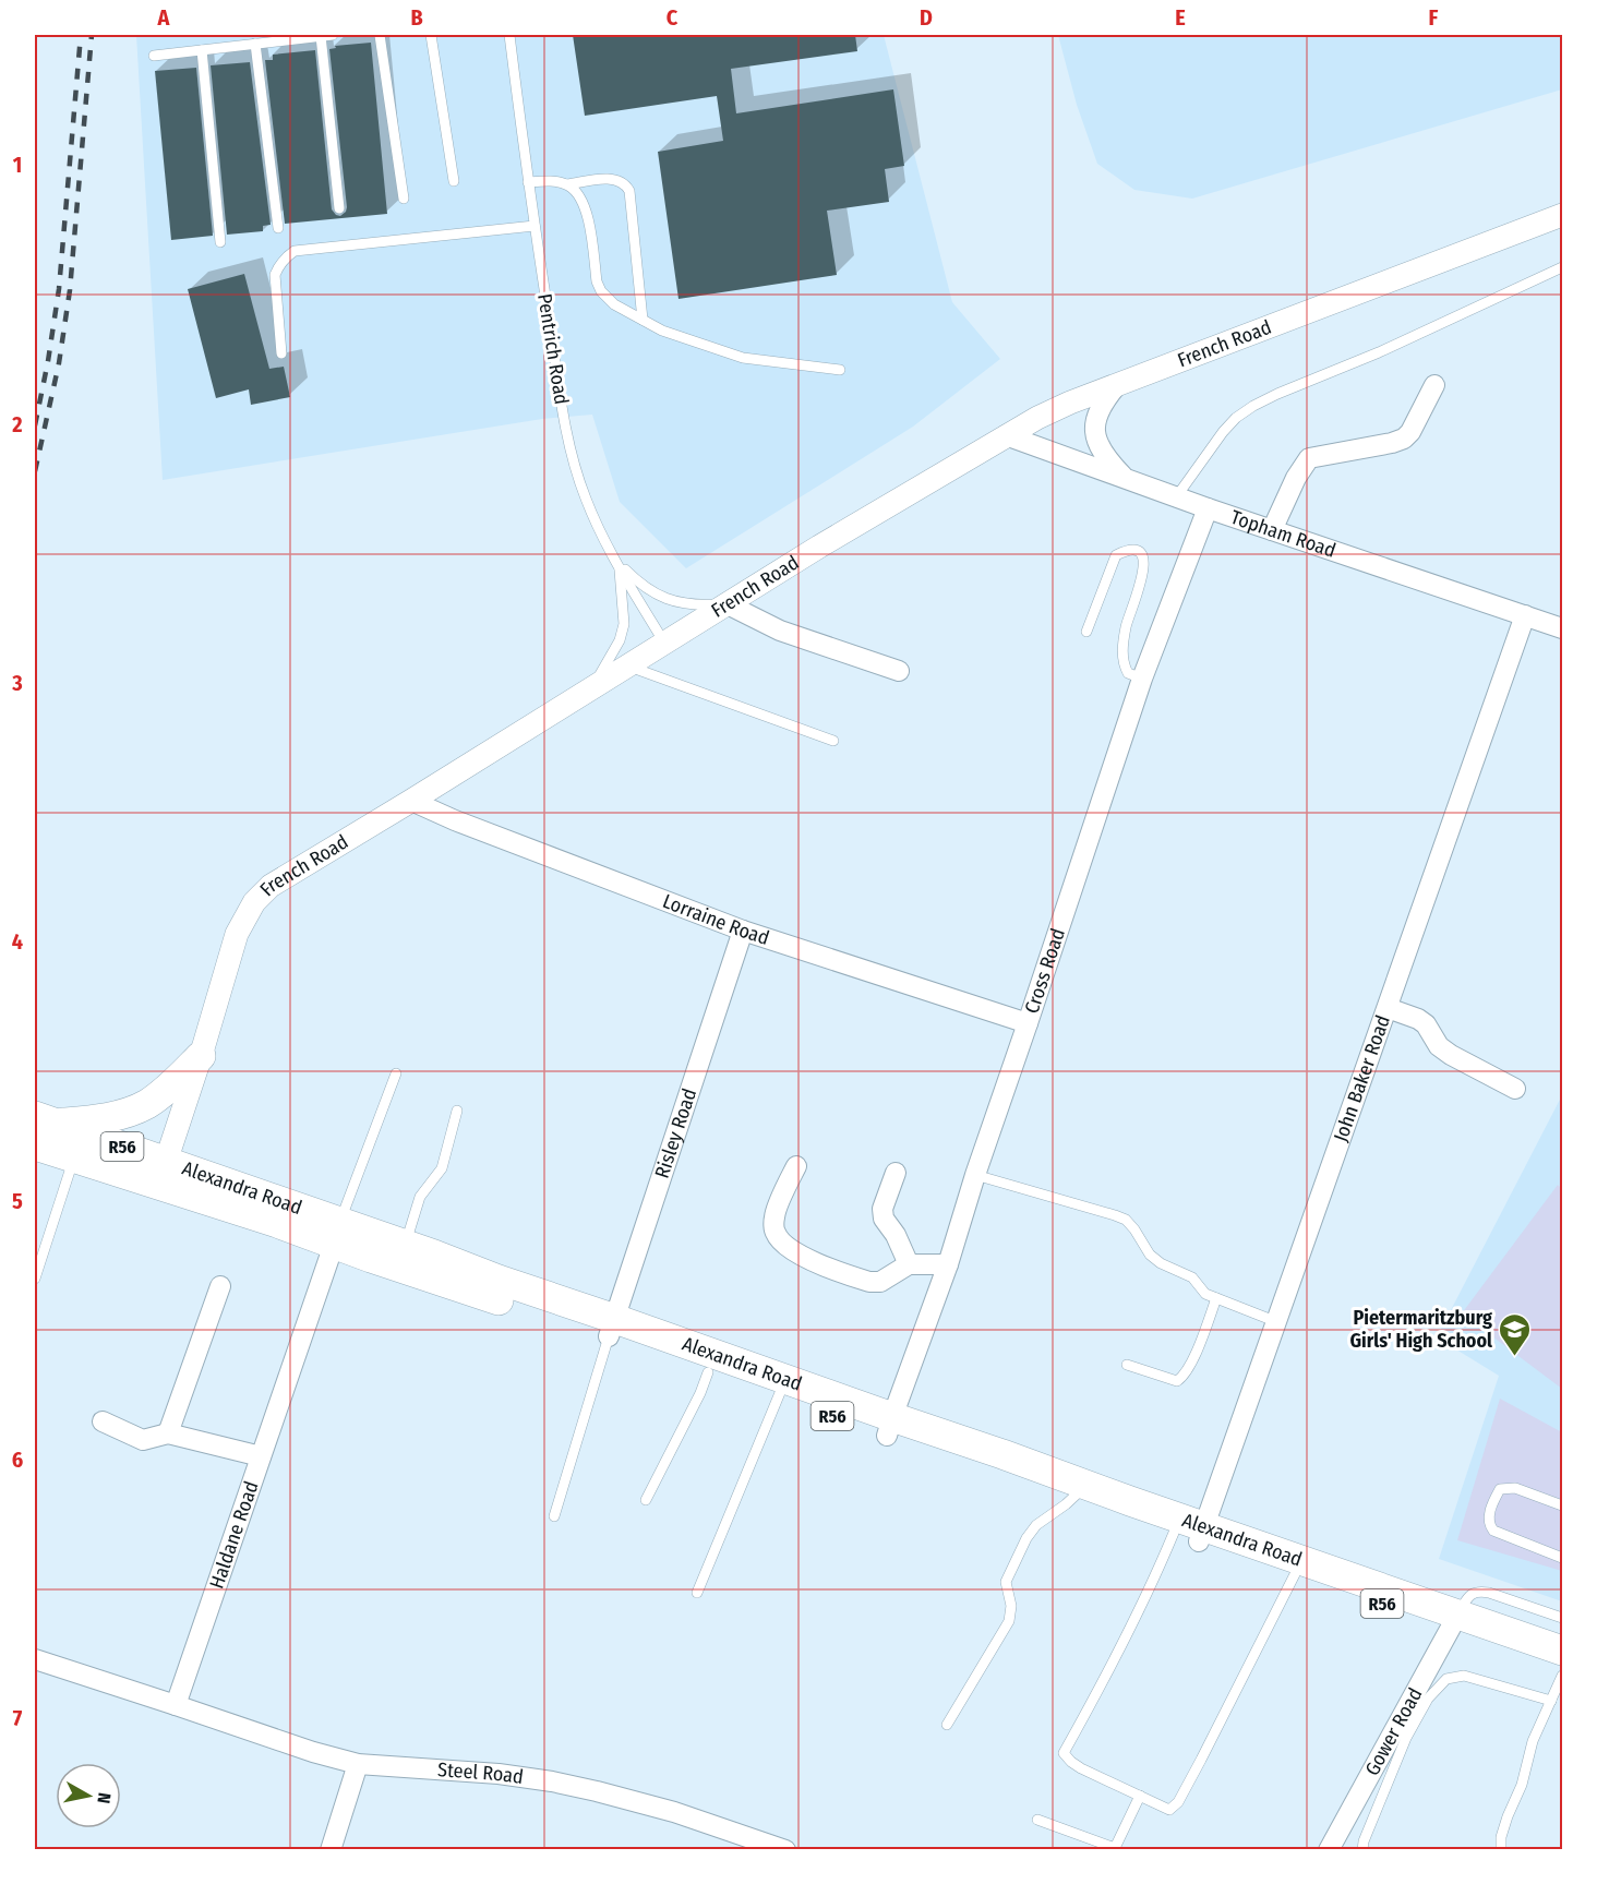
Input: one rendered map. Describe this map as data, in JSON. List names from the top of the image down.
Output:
{
  "streets": {
    "main road": ["R56", "Alexandra Road"],
    "street": [
      "French Road",
      "Topham Road",
      "Lorraine Road",
      "Cross Road",
      "John Baker Road",
      "Risley Road",
      "Haldane Road",
      "Gower Road",
      "Steel Road"
    ],
    "lane": ["Pentrich Road"]
  },
  "crossings": [
    ["French Road", "Pentrich Road"],
    ["French Road", "Topham Road"],
    ["French Road", "Lorraine Road"],
    ["French Road", "Alexandra Road"],
    ["Topham Road", "Cross Road"],
    ["Topham Road", "John Baker Road"],
    ["Lorraine Road", "Cross Road"],
    ["Lorraine Road", "Risley Road"],
    ["Cross Road", "Alexandra Road"],
    ["John Baker Road", "Alexandra Road"],
    ["Risley Road", "Alexandra Road"],
    ["Alexandra Road", "Haldane Road"],
    ["Alexandra Road", "Gower Road"],
    ["Haldane Road", "Steel Road"]
  ],
  "places": {
    "school or university": ["Pietermaritzburg Girls' High School"]
  },
  "north": "right",
  "grid": {
    "columns": [
      "A",
      "B",
      "C",
      "D",
      "E",
      "F"
    ],
    "rows": [
      "1",
      "2",
      "3",
      "4",
      "5",
      "6",
      "7"
    ]
  }
}
